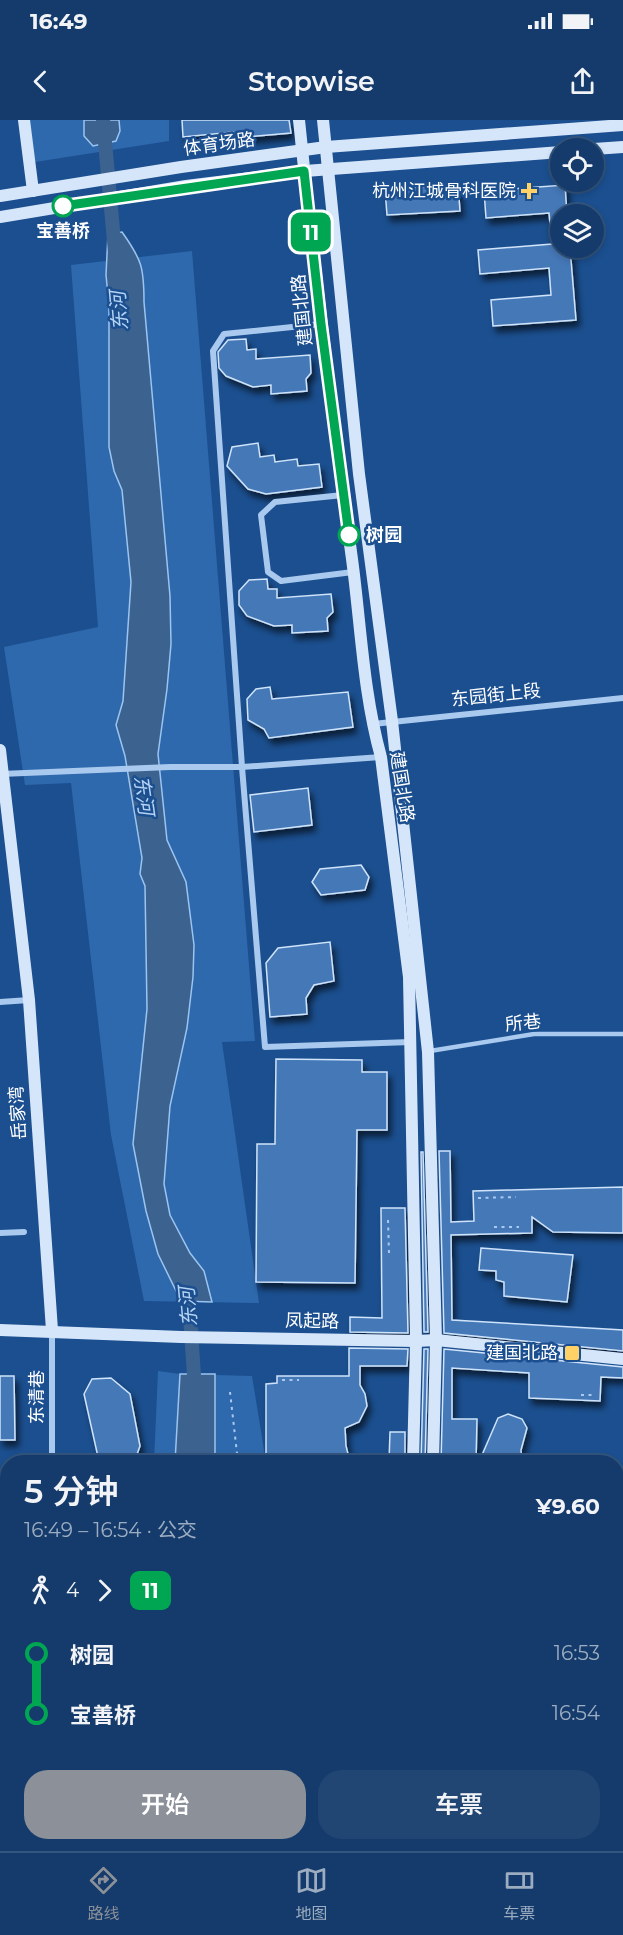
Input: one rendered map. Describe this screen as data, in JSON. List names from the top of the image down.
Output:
{
  "streets": {
    "main road": [
      "体育场路",
      "建国北路",
      "岳家湾",
      "凤起路"
    ],
    "street": ["东园街上段", "东清巷"],
    "lane": ["所巷"]
  },
  "crossings": [
    ["体育场路", "建国北路"],
    ["建国北路", "东园街上段"],
    ["建国北路", "所巷"],
    ["建国北路", "凤起路"],
    ["岳家湾", "凤起路"],
    ["岳家湾", "东清巷"],
    ["凤起路", "东清巷"]
  ],
  "water": ["东河"],
  "places": {
    "health": ["杭州江城骨科医院"],
    "other": ["宝善桥", "树园"],
    "transit": ["建国北路"]
  },
  "lines": ["bus line 11"],
  "page": {
    "status": "16:49",
    "header": "Stopwise",
    "on_map": "11",
    "heading": ["5 分钟", "16:49 – 16:54 · 公交", "¥9.60"],
    "legs": ["4", "11"],
    "list": [
      {
        "name": "树园",
        "value": "16:53"
      },
      {
        "name": "宝善桥",
        "value": "16:54"
      }
    ],
    "buttons": ["开始", "车票"],
    "tabs": ["路线", "地图", "车票"]
  }
}
